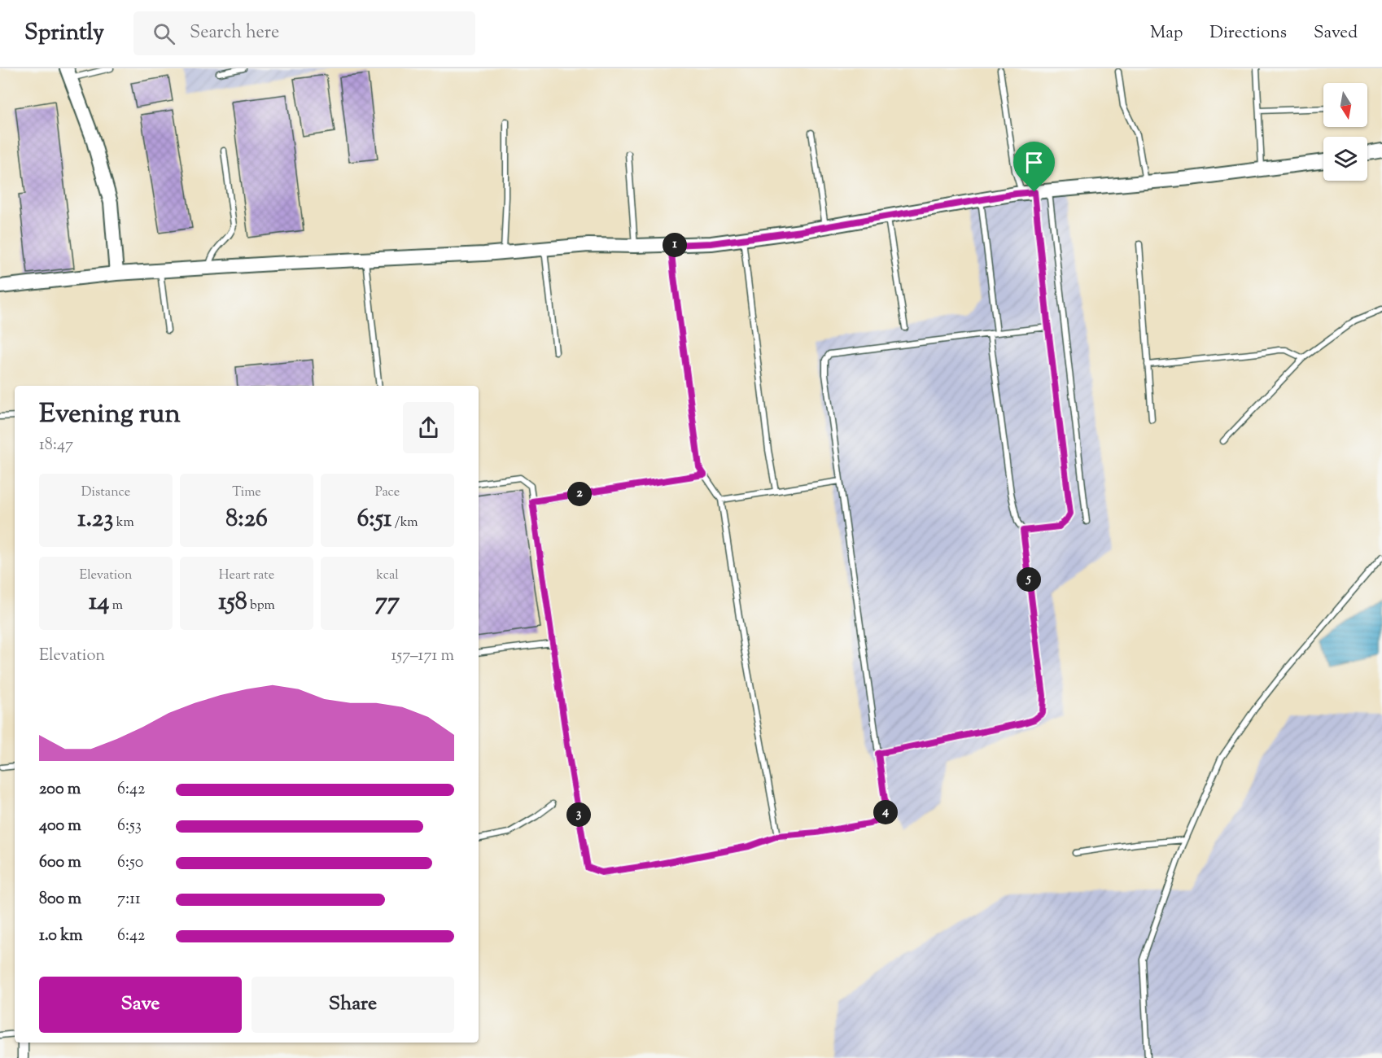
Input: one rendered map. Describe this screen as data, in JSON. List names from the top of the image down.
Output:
{
  "north": "bottom",
  "page": {
    "header": "Sprintly",
    "search": "Search here",
    "nav": ["Map", "Directions", "Saved"],
    "pins": [
      "1",
      "2",
      "5",
      "4",
      "3"
    ],
    "heading": ["Evening run", "18:47"],
    "stats": [
      ["Distance", "1.23 km"],
      ["Time", "8:26"],
      ["Pace", "6:51 /km"],
      ["Elevation", "14 m"],
      ["Heart rate", "158 bpm"],
      ["kcal", "77"]
    ],
    "chart": ["Elevation", "157–171 m"],
    "list": [
      {
        "name": "200 m",
        "note": "6:42"
      },
      {
        "name": "400 m",
        "note": "6:53"
      },
      {
        "name": "600 m",
        "note": "6:50"
      },
      {
        "name": "800 m",
        "note": "7:11"
      },
      {
        "name": "1.0 km",
        "note": "6:42"
      }
    ],
    "buttons": ["Save", "Share"]
  }
}
